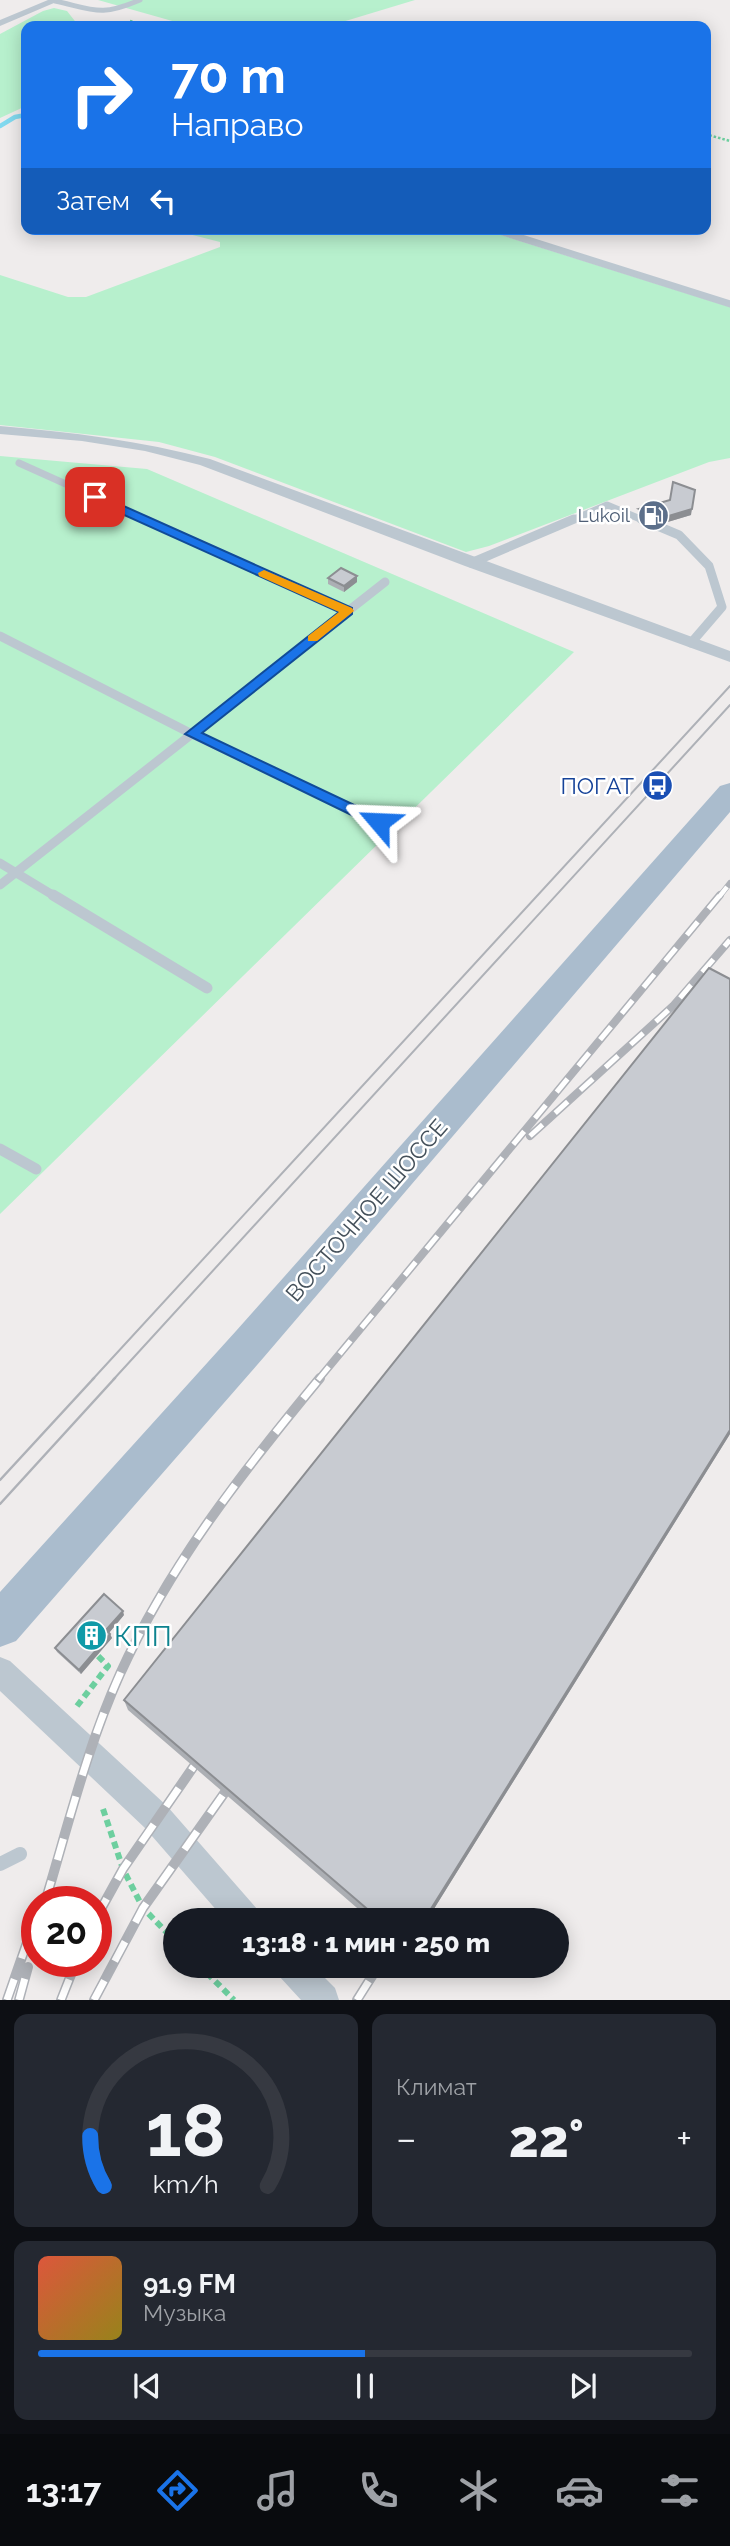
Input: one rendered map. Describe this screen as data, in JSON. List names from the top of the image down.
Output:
{
  "streets": {
    "main road": ["ВОСТОЧНОЕ ШОССЕ"]
  },
  "places": {
    "fuel station": ["Lukoil"],
    "bus stop": ["ПОГАТ"],
    "building": ["КПП"]
  },
  "page": {
    "turn": ["70 m", "Направо"],
    "then": "Затем",
    "limit": "20",
    "trip": "13:18 · 1 мин · 250 m",
    "tile": "Климат",
    "heat": ["−", "22°", "+"],
    "song": ["91.9 FM", "Музыка"],
    "tabs": "13:17",
    "gauge": ["18", "km/h"]
  }
}
